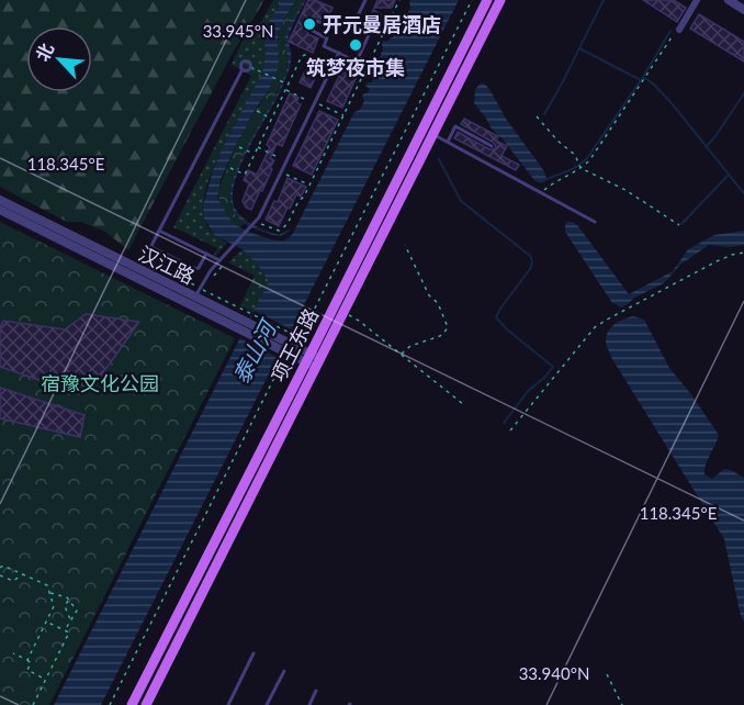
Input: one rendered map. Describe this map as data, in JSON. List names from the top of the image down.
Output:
{
  "streets": {
    "main road": ["项王东路"],
    "street": ["汉江路"]
  },
  "crossings": [
    ["汉江路", "项王东路"]
  ],
  "water": ["泰山河"],
  "parks": ["宿豫文化公园"],
  "places": ["开元曼居酒店", "筑梦夜市集"],
  "north": "top left",
  "coordinates": ["33.945°N", "118.345°E", "33.940°N"]
}
